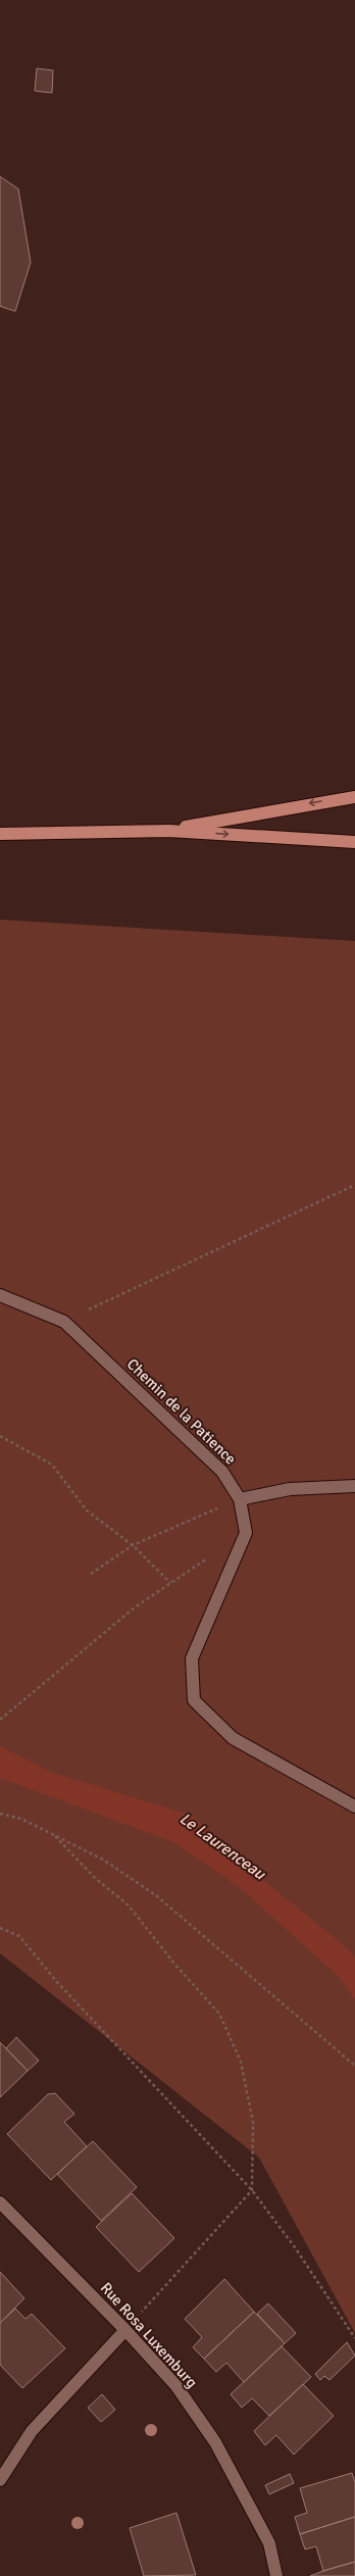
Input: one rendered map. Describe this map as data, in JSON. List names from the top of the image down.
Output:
{
  "streets": {
    "street": ["Chemin de la Patience", "Rue Rosa Luxemburg"]
  },
  "water": ["Le Laurenceau"]
}
